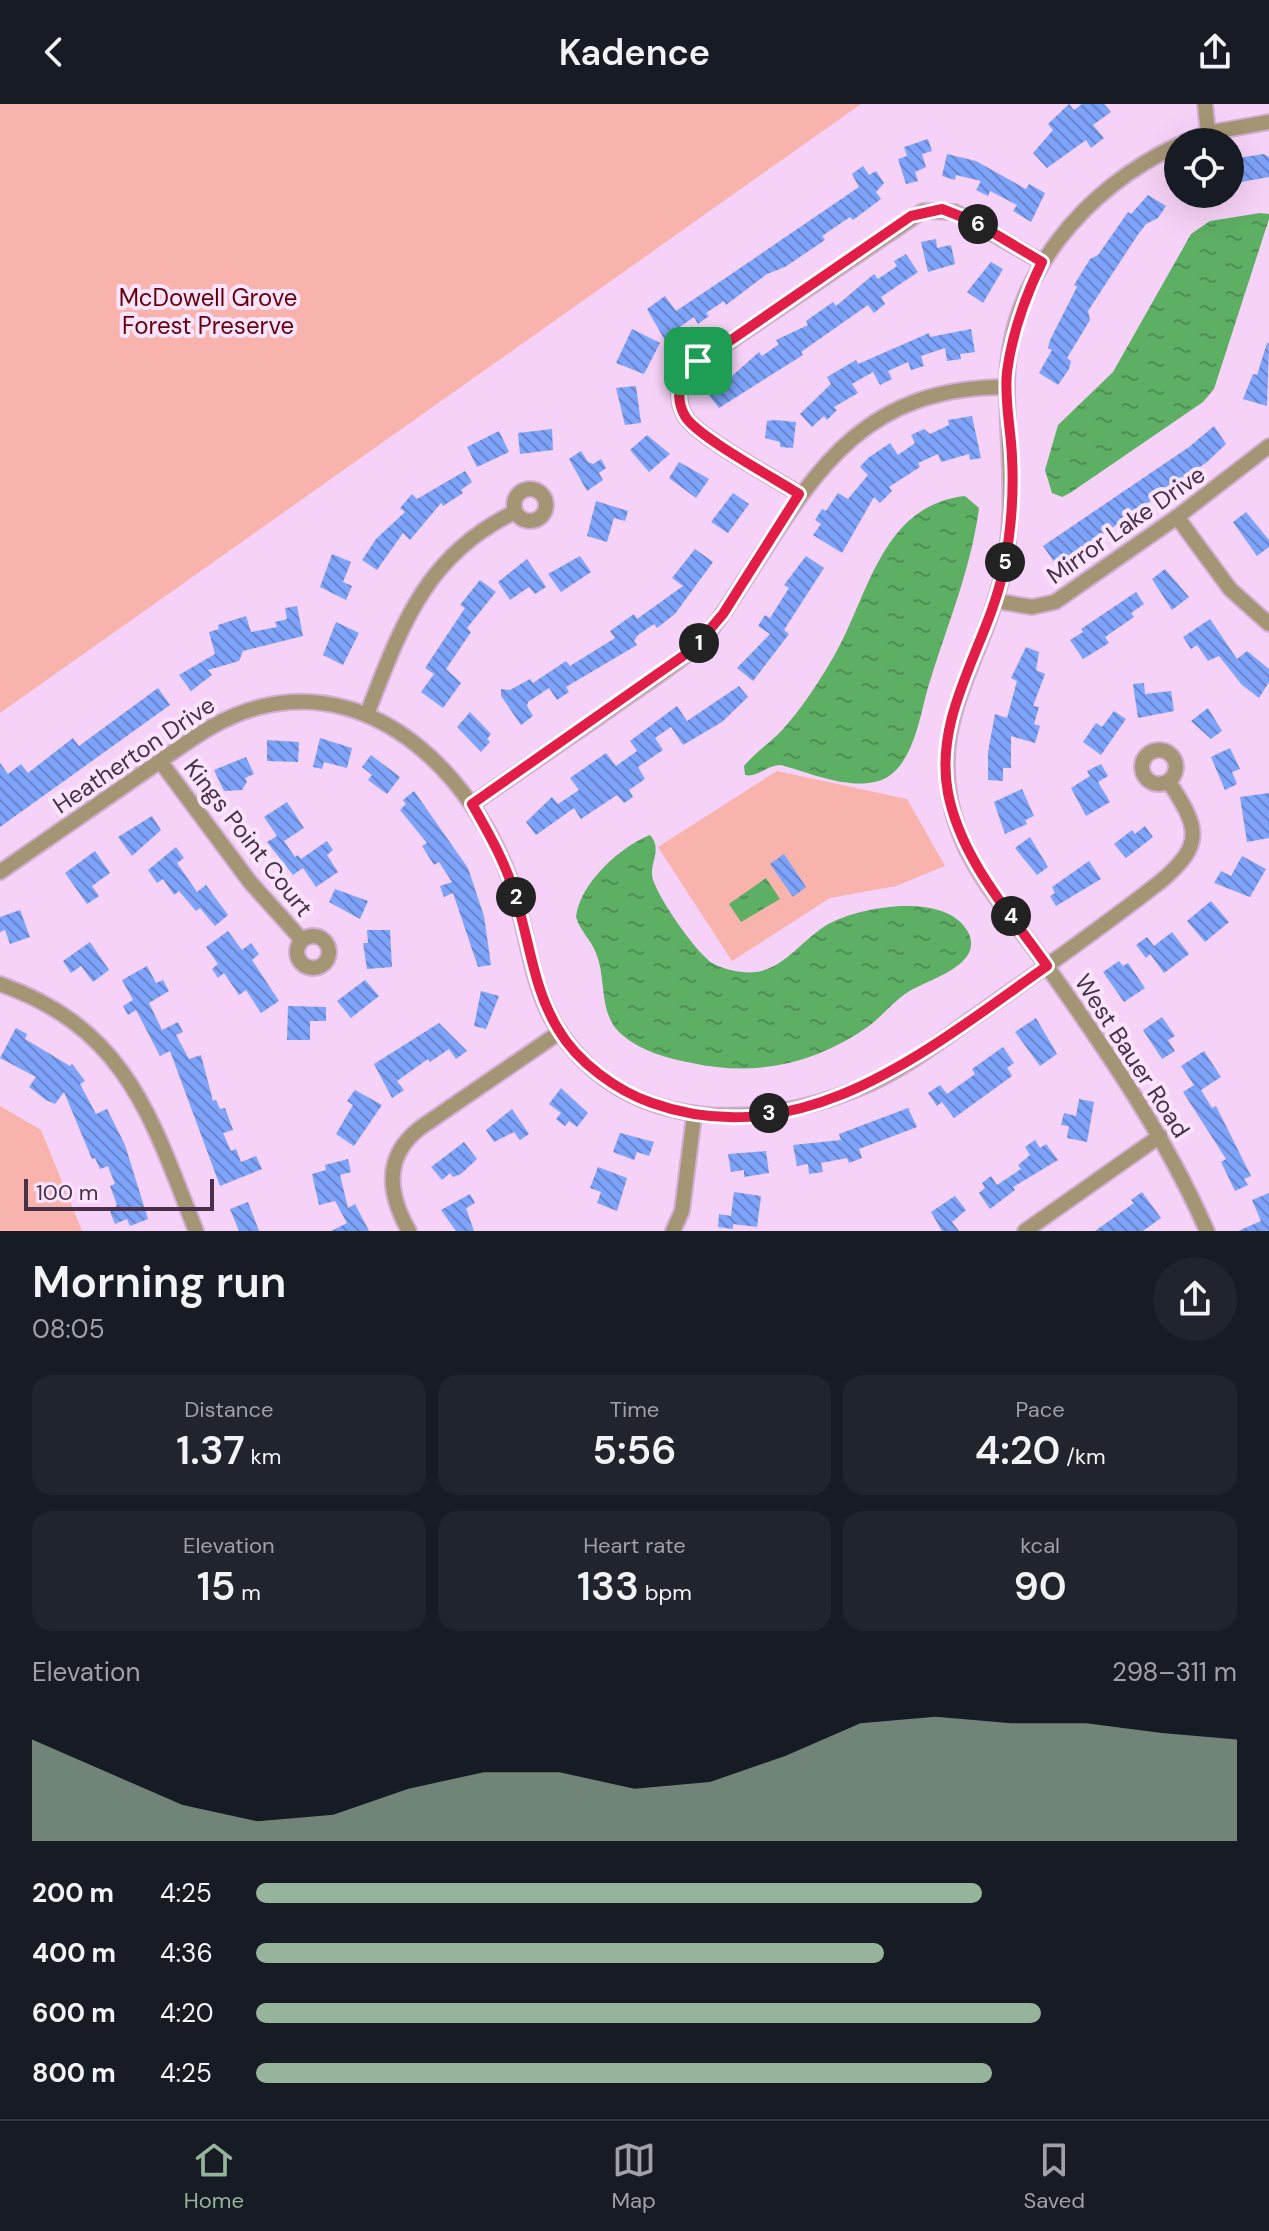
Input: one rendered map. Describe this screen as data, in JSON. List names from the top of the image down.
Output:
{
  "streets": {
    "street": [
      "Mirror Lake Drive",
      "Heatherton Drive",
      "Kings Point Court",
      "West Bauer Road"
    ]
  },
  "crossings": [
    ["Mirror Lake Drive", "West Bauer Road"],
    ["Heatherton Drive", "Kings Point Court"],
    ["Heatherton Drive", "West Bauer Road"]
  ],
  "parks": ["McDowell Grove Forest Preserve"],
  "scale_bar": "100 m",
  "page": {
    "header": "Kadence",
    "pins": [
      "6",
      "5",
      "1",
      "2",
      "4",
      "3"
    ],
    "scale": "100 m",
    "heading": ["Morning run", "08:05"],
    "stats": [
      ["Distance", "1.37 km"],
      ["Time", "5:56"],
      ["Pace", "4:20 /km"],
      ["Elevation", "15 m"],
      ["Heart rate", "133 bpm"],
      ["kcal", "90"]
    ],
    "chart": ["Elevation", "298–311 m"],
    "list": [
      {
        "name": "200 m",
        "note": "4:25"
      },
      {
        "name": "400 m",
        "note": "4:36"
      },
      {
        "name": "600 m",
        "note": "4:20"
      },
      {
        "name": "800 m",
        "note": "4:25"
      }
    ],
    "tabs": ["Home", "Map", "Saved"]
  }
}
